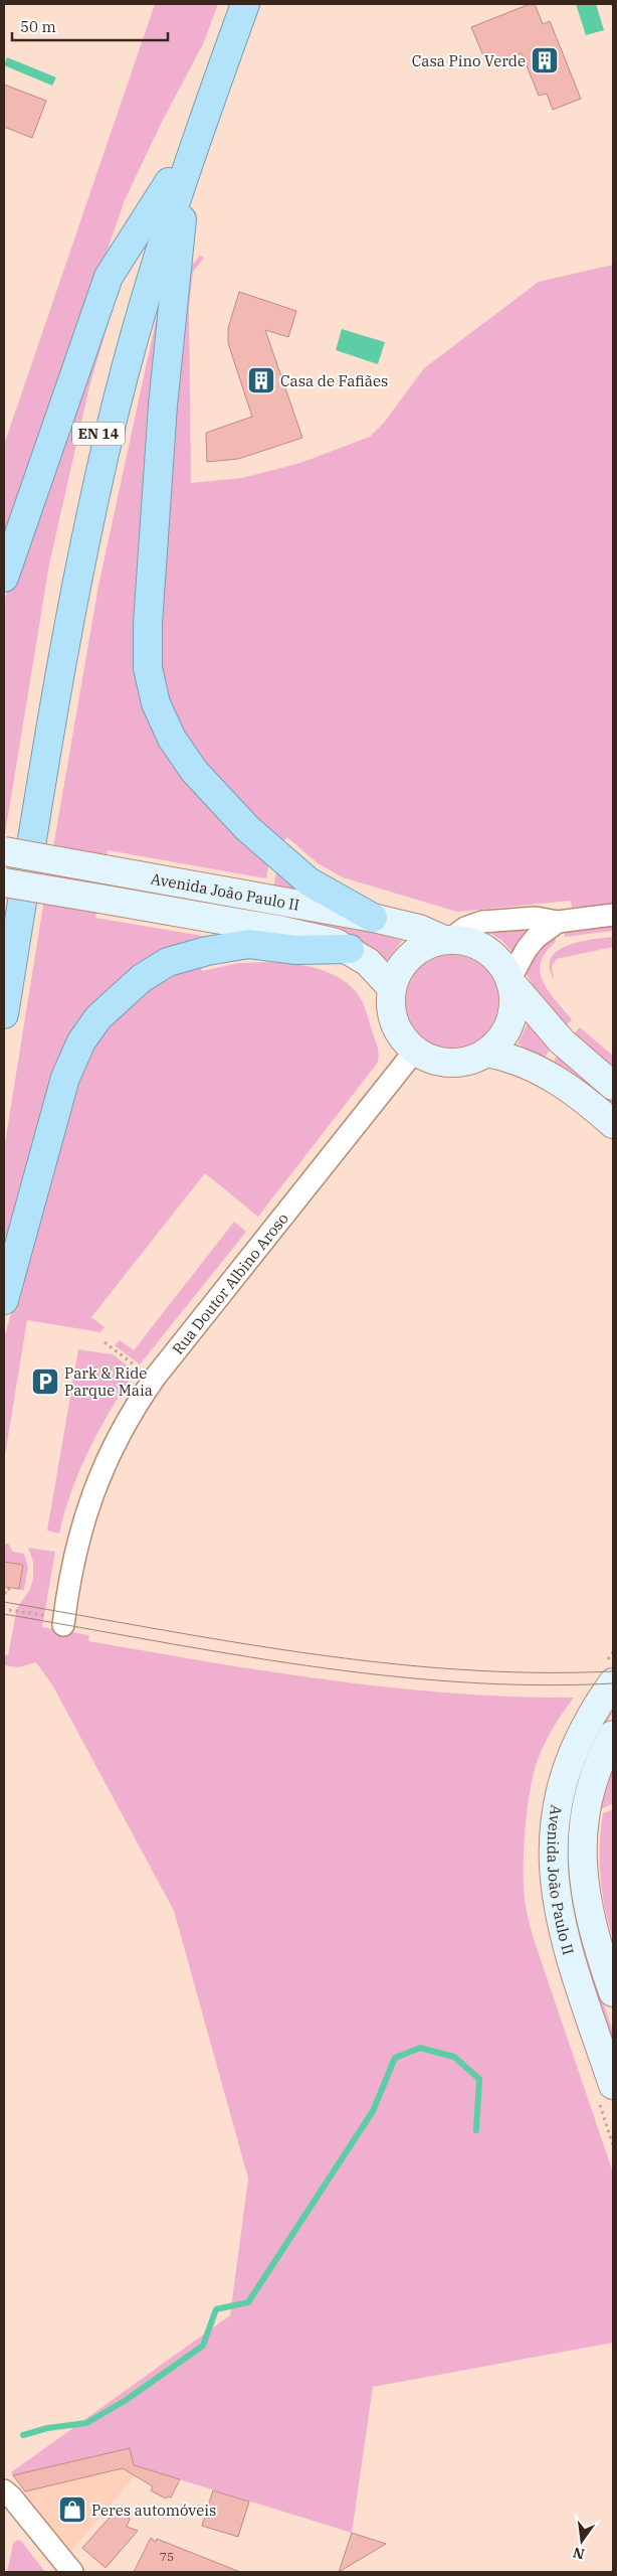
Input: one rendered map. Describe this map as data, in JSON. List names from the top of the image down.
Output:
{
  "streets": {
    "highway": ["EN 14"],
    "main road": ["Avenida João Paulo II"],
    "street": ["Rua Doutor Albino Aroso"]
  },
  "crossings": [
    ["Avenida João Paulo II", "Rua Doutor Albino Aroso"]
  ],
  "places": {
    "building": ["Casa Pino Verde", "Casa de Fafiães"],
    "parking": ["Park & Ride Parque Maia"],
    "shop": ["Peres automóveis"]
  },
  "house_numbers": ["75"],
  "scale_bar": "50 m",
  "north": "bottom"
}
